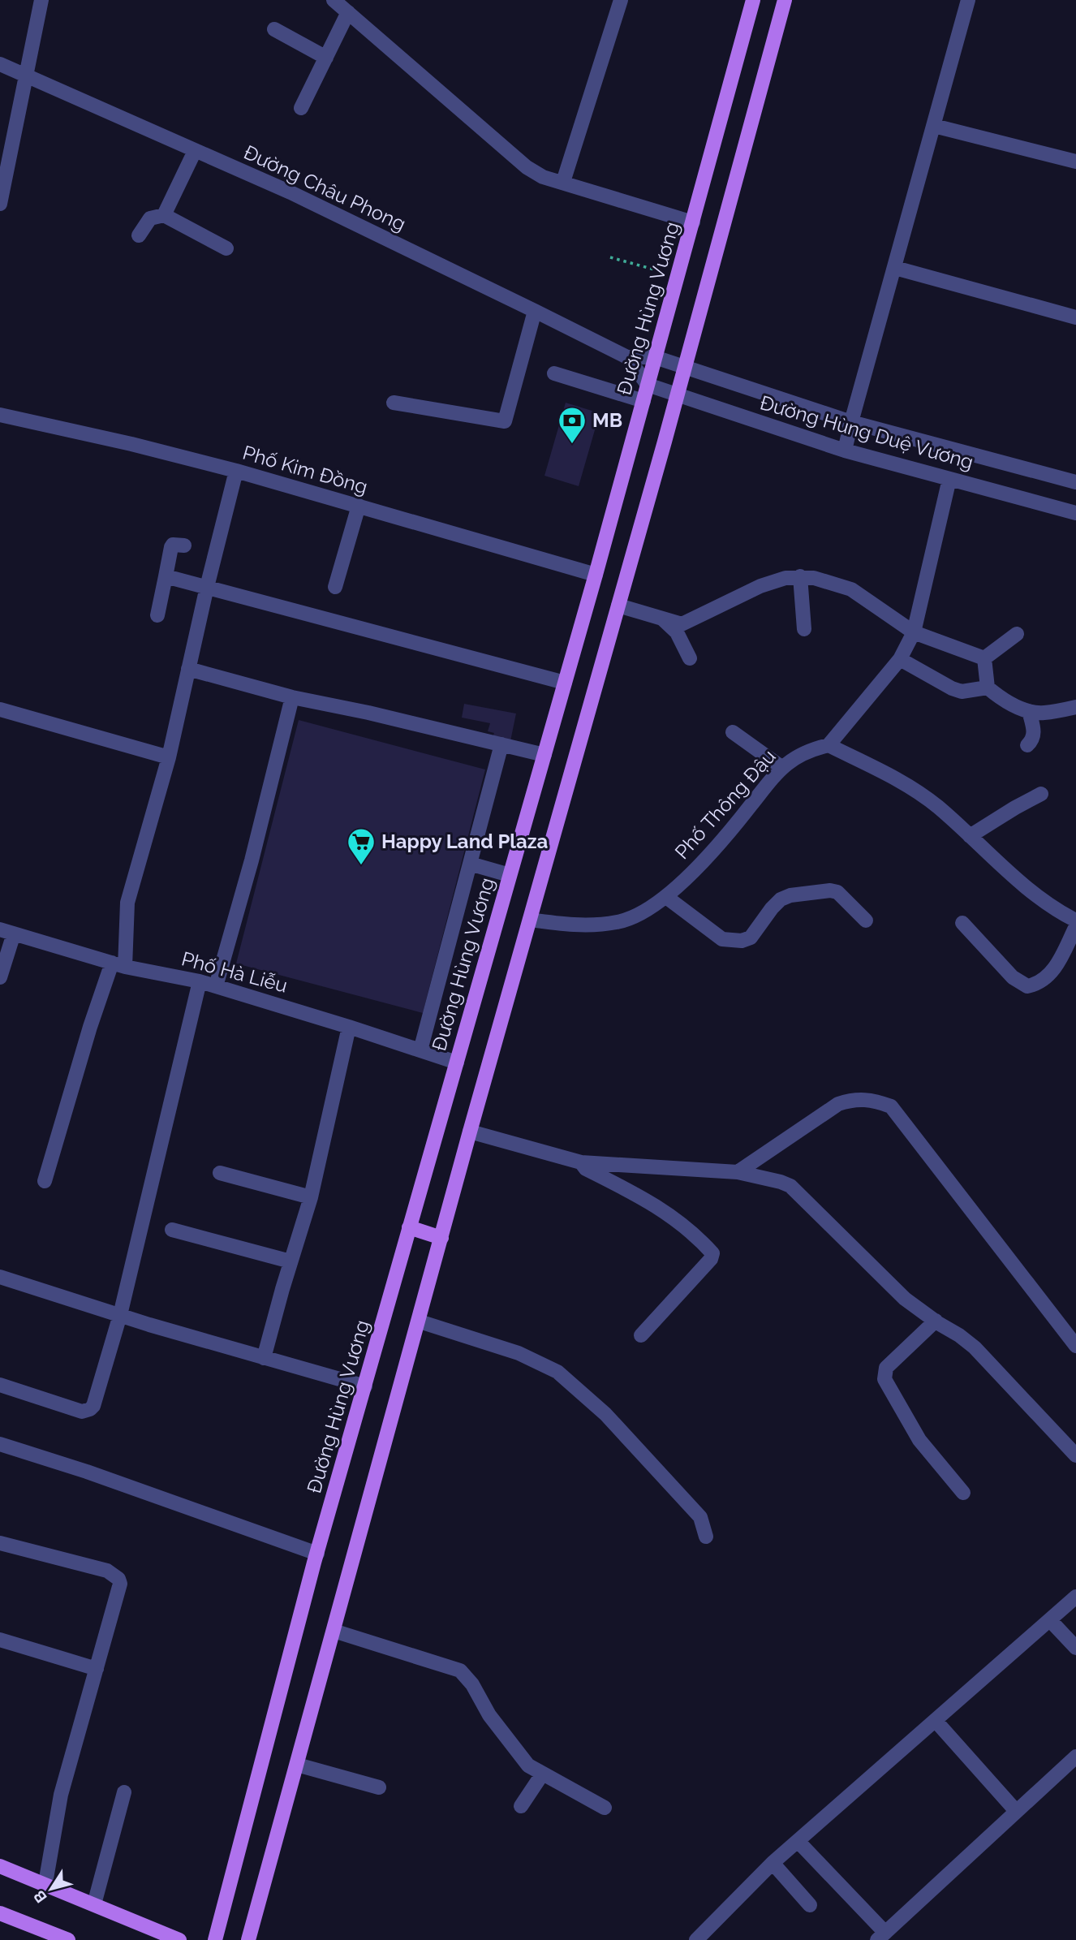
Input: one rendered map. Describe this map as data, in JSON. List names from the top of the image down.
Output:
{
  "streets": {
    "main road": ["Đường Hùng Vương"],
    "street": [
      "Đường Châu Phong",
      "Đường Hùng Duệ Vương",
      "Phố Kim Đồng",
      "Phố Thông Đậu",
      "Phố Hà Liễu"
    ]
  },
  "crossings": [
    ["Đường Châu Phong", "Đường Hùng Vương"],
    ["Đường Châu Phong", "Đường Hùng Duệ Vương"],
    ["Đường Hùng Vương", "Đường Hùng Duệ Vương"],
    ["Đường Hùng Vương", "Phố Kim Đồng"],
    ["Đường Hùng Vương", "Phố Hà Liễu"]
  ],
  "places": {
    "bank": ["MB"],
    "supermarket": ["Happy Land Plaza"]
  },
  "north": "bottom left"
}
